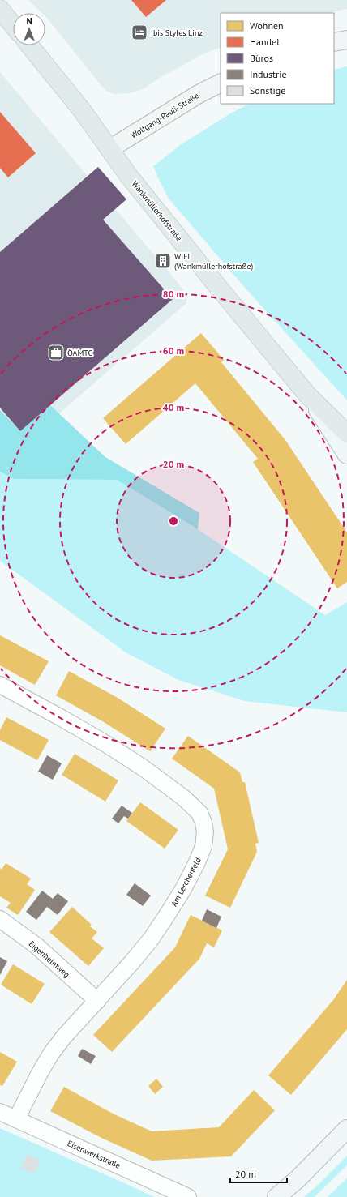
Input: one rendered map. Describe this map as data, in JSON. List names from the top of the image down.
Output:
{
  "streets": {
    "main road": ["Wolfgang-Pauli-Straße", "Wankmüllerhofstraße"],
    "street": ["Am Lerchenfeld", "Eigenheimweg", "Eisenwerkstraße"]
  },
  "crossings": [
    ["Wolfgang-Pauli-Straße", "Wankmüllerhofstraße"],
    ["Am Lerchenfeld", "Eigenheimweg"],
    ["Am Lerchenfeld", "Eisenwerkstraße"]
  ],
  "places": {
    "hotel": ["Ibis Styles Linz"],
    "building": ["WIFI (Wankmüllerhofstraße)"],
    "office": ["ÖAMTC"]
  },
  "legend": [
    "Wohnen",
    "Handel",
    "Büros",
    "Industrie",
    "Sonstige"
  ],
  "scale_bar": "20 m",
  "north": "top",
  "rings": [
    "80 m",
    "60 m",
    "40 m",
    "20 m"
  ]
}
